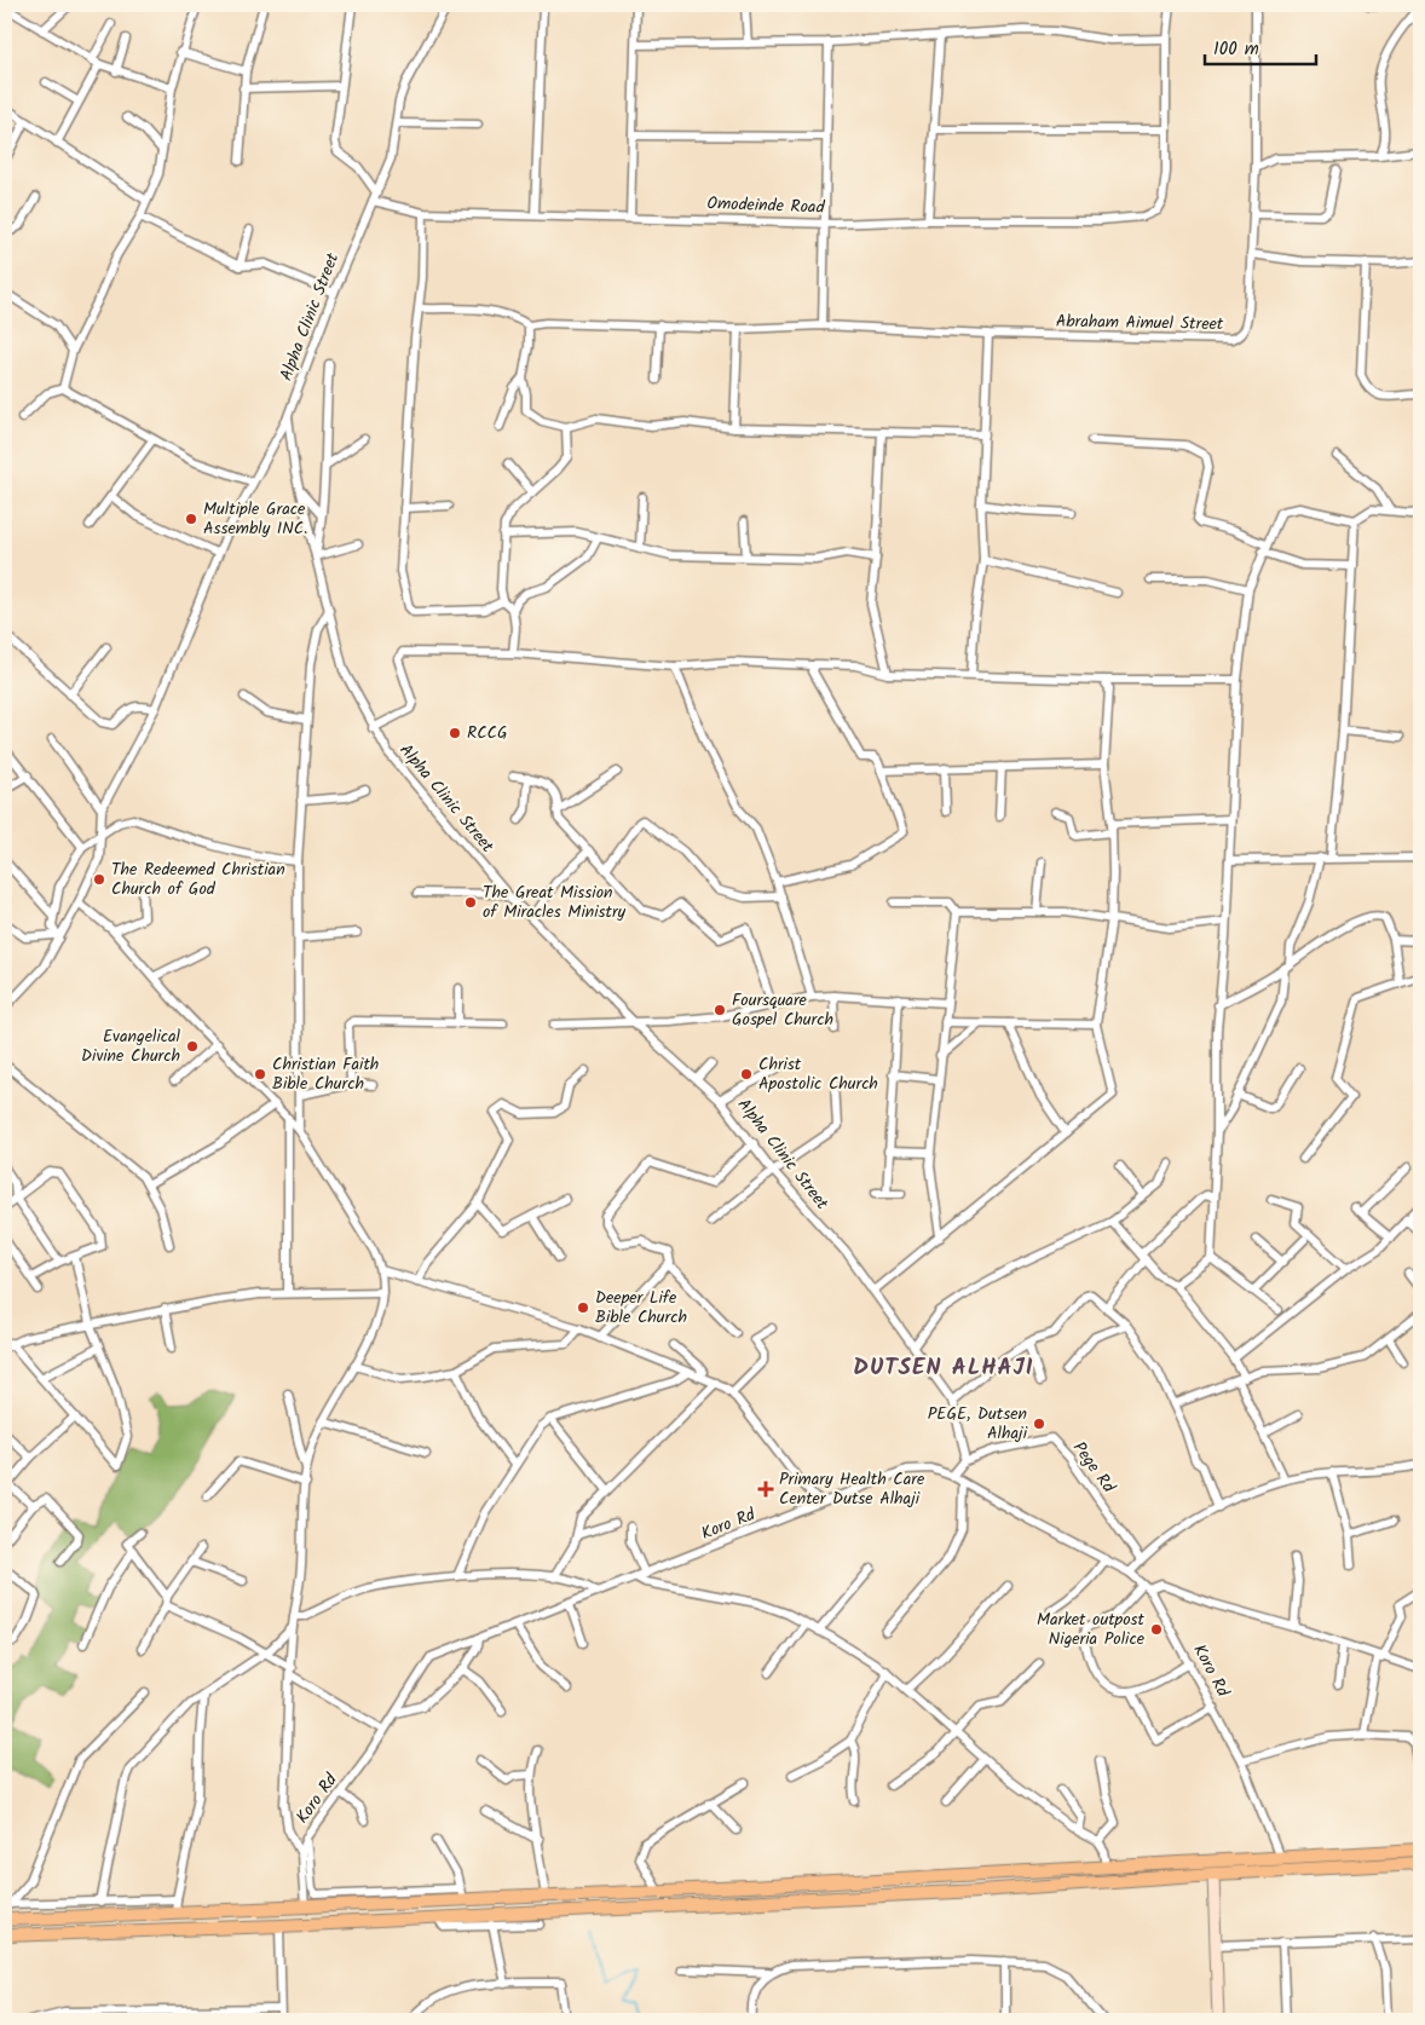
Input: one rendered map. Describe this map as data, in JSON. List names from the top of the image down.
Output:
{
  "streets": {
    "street": [
      "Omodeinde Road",
      "Alpha Clinic Street",
      "Abraham Aimuel Street",
      "Pege Rd",
      "Koro Rd"
    ]
  },
  "crossings": [
    ["Omodeinde Road", "Alpha Clinic Street"],
    ["Alpha Clinic Street", "Pege Rd"]
  ],
  "districts": ["DUTSEN ALHAJI"],
  "places": {
    "other": [
      "Multiple Grace Assembly INC.",
      "RCCG",
      "The Redeemed Christian Church of God",
      "The Great Mission of Miracles Ministry",
      "Foursquare Gospel Church",
      "Evangelical Divine Church",
      "Christian Faith Bible Church",
      "Christ Apostolic Church",
      "Deeper Life Bible Church",
      "PEGE, Dutsen Alhaji",
      "Market outpost Nigeria Police"
    ],
    "health": ["Primary Health Care Center Dutse Alhaji"]
  },
  "scale_bar": "100 m"
}
